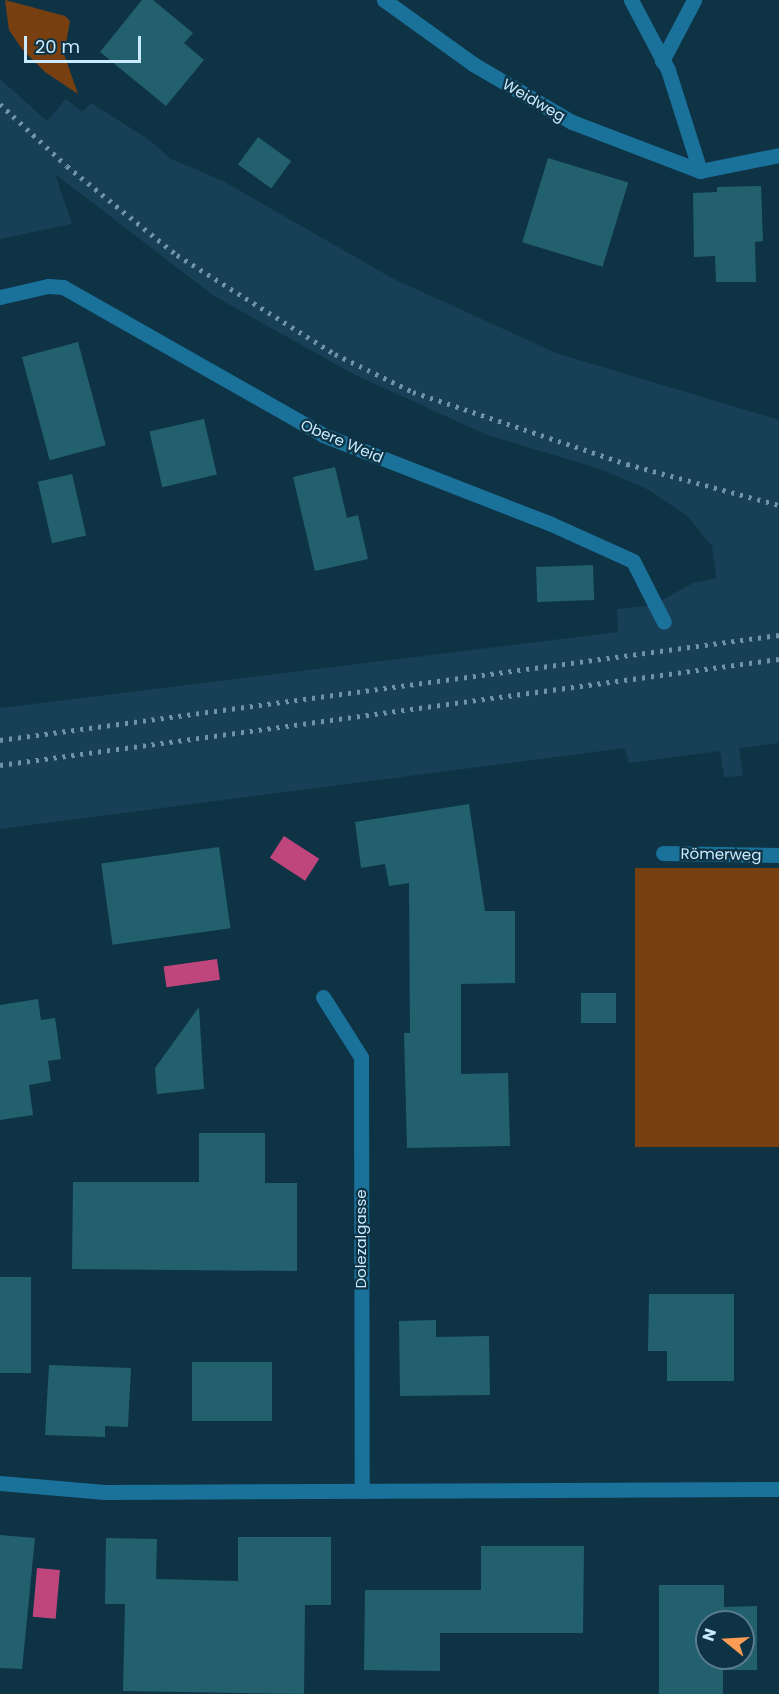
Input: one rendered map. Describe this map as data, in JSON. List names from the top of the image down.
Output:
{
  "streets": {
    "street": [
      "Weidweg",
      "Obere Weid",
      "Römerweg",
      "Dolezalgasse"
    ]
  },
  "scale_bar": "20 m",
  "north": "left"
}
